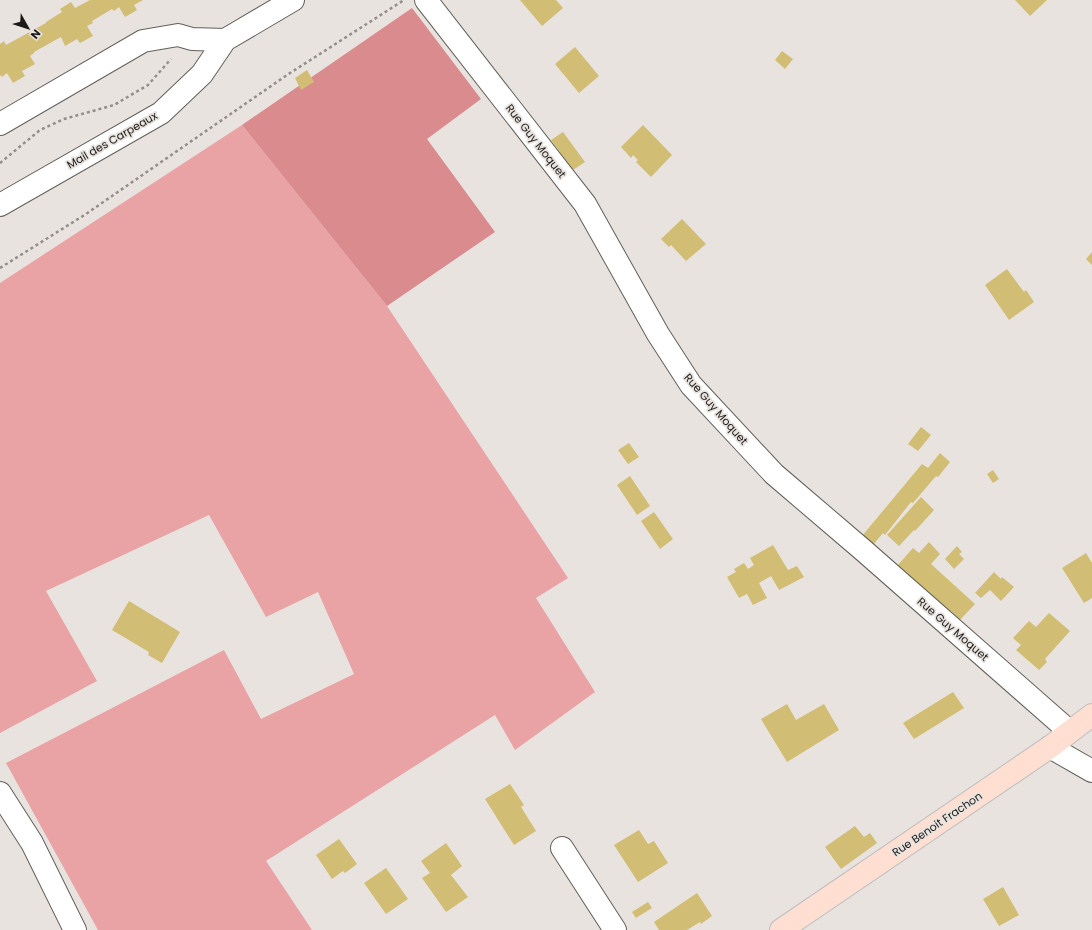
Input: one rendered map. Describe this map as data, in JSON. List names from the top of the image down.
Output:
{
  "streets": {
    "main road": ["Rue Benoit Frachon"],
    "street": ["Mail des Carpeaux", "Rue Guy Moquet"]
  },
  "crossings": [
    ["Rue Guy Moquet", "Rue Benoit Frachon"]
  ],
  "north": "bottom right"
}
